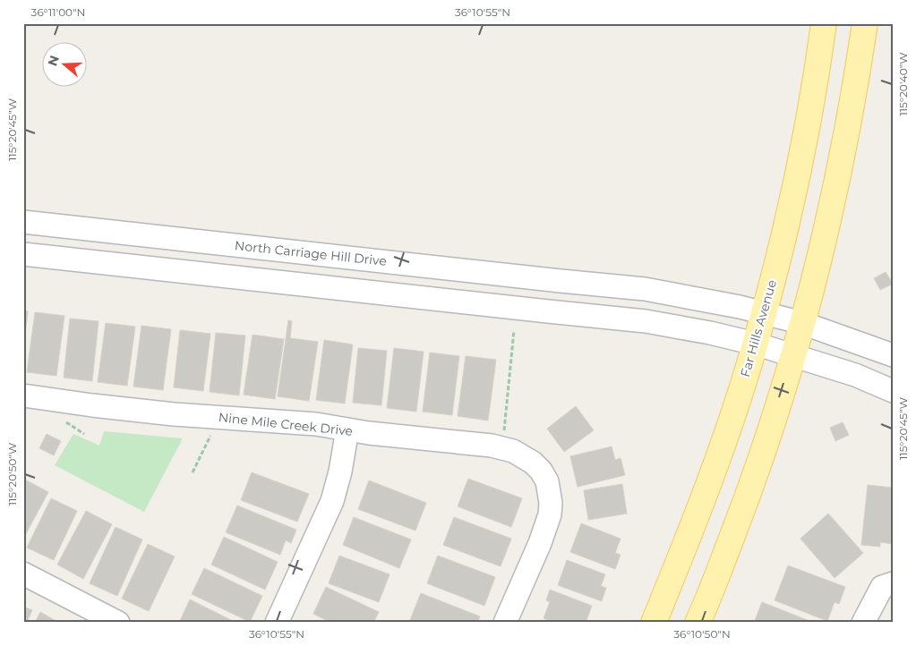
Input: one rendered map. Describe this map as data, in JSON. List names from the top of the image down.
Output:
{
  "streets": {
    "main road": ["Far Hills Avenue"],
    "street": ["North Carriage Hill Drive", "Nine Mile Creek Drive"]
  },
  "crossings": [
    ["North Carriage Hill Drive", "Far Hills Avenue"]
  ],
  "north": "left",
  "coordinates": [
    "36°11'00\"N",
    "36°10'55\"N",
    "115°20'40\"W",
    "115°20'45\"W",
    "115°20'50\"W",
    "36°10'50\"N"
  ]
}
